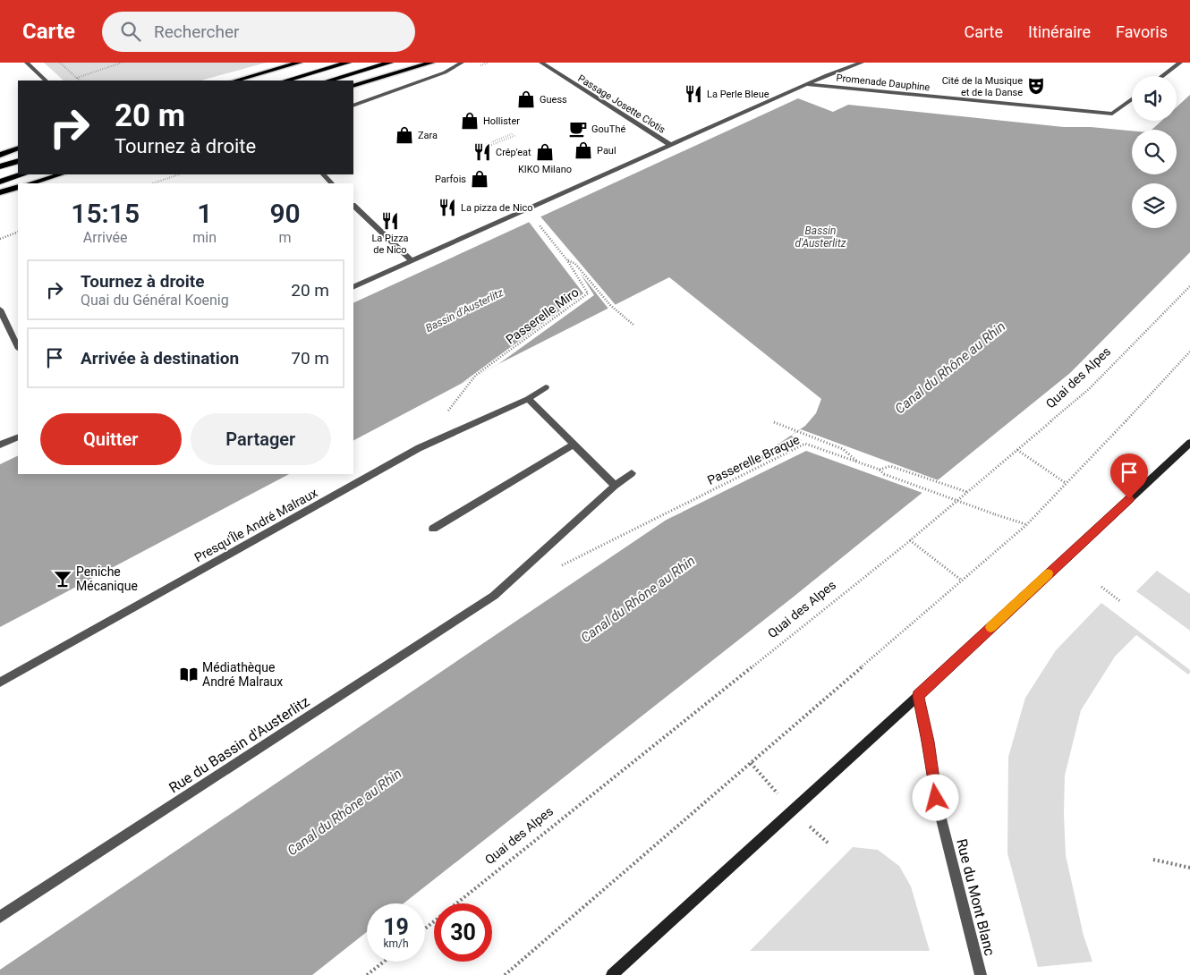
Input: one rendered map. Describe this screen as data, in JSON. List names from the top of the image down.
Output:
{
  "streets": {
    "street": [
      "Promenade Dauphine",
      "Passage Josette Clotis",
      "Presqu'Île André Malraux",
      "Rue du Bassin d'Austerlitz",
      "Rue du Mont Blanc"
    ],
    "path": ["Passerelle Miro", "Quai des Alpes", "Passerelle Braque"]
  },
  "water": ["Bassin d'Austerlitz", "Canal du Rhône au Rhin"],
  "places": {
    "theatre": ["Cité de la Musique et de la Danse"],
    "restaurant": [
      "La Perle Bleue",
      "Crêp'eat",
      "La pizza de Nico",
      "La Pizza de Nico"
    ],
    "shop": [
      "Guess",
      "Hollister",
      "Zara",
      "Paul",
      "KIKO Milano",
      "Parfois"
    ],
    "cafe": ["GouThé"],
    "bar": ["Peniche Mécanique"],
    "library": ["Médiathèque André Malraux"]
  },
  "page": {
    "header": "Carte",
    "search": "Rechercher",
    "nav": ["Carte", "Itinéraire", "Favoris"],
    "turn": ["20 m", "Tournez à droite"],
    "eta": [
      "15:15",
      "Arrivée",
      "1",
      "min",
      "90",
      "m"
    ],
    "list": [
      {
        "name": "Tournez à droite",
        "note": "Quai du Général Koenig",
        "value": "20 m"
      },
      {
        "name": "Arrivée à destination",
        "value": "70 m"
      }
    ],
    "buttons": ["Quitter", "Partager"],
    "speed": "19 km/h",
    "limit": "30"
  }
}
